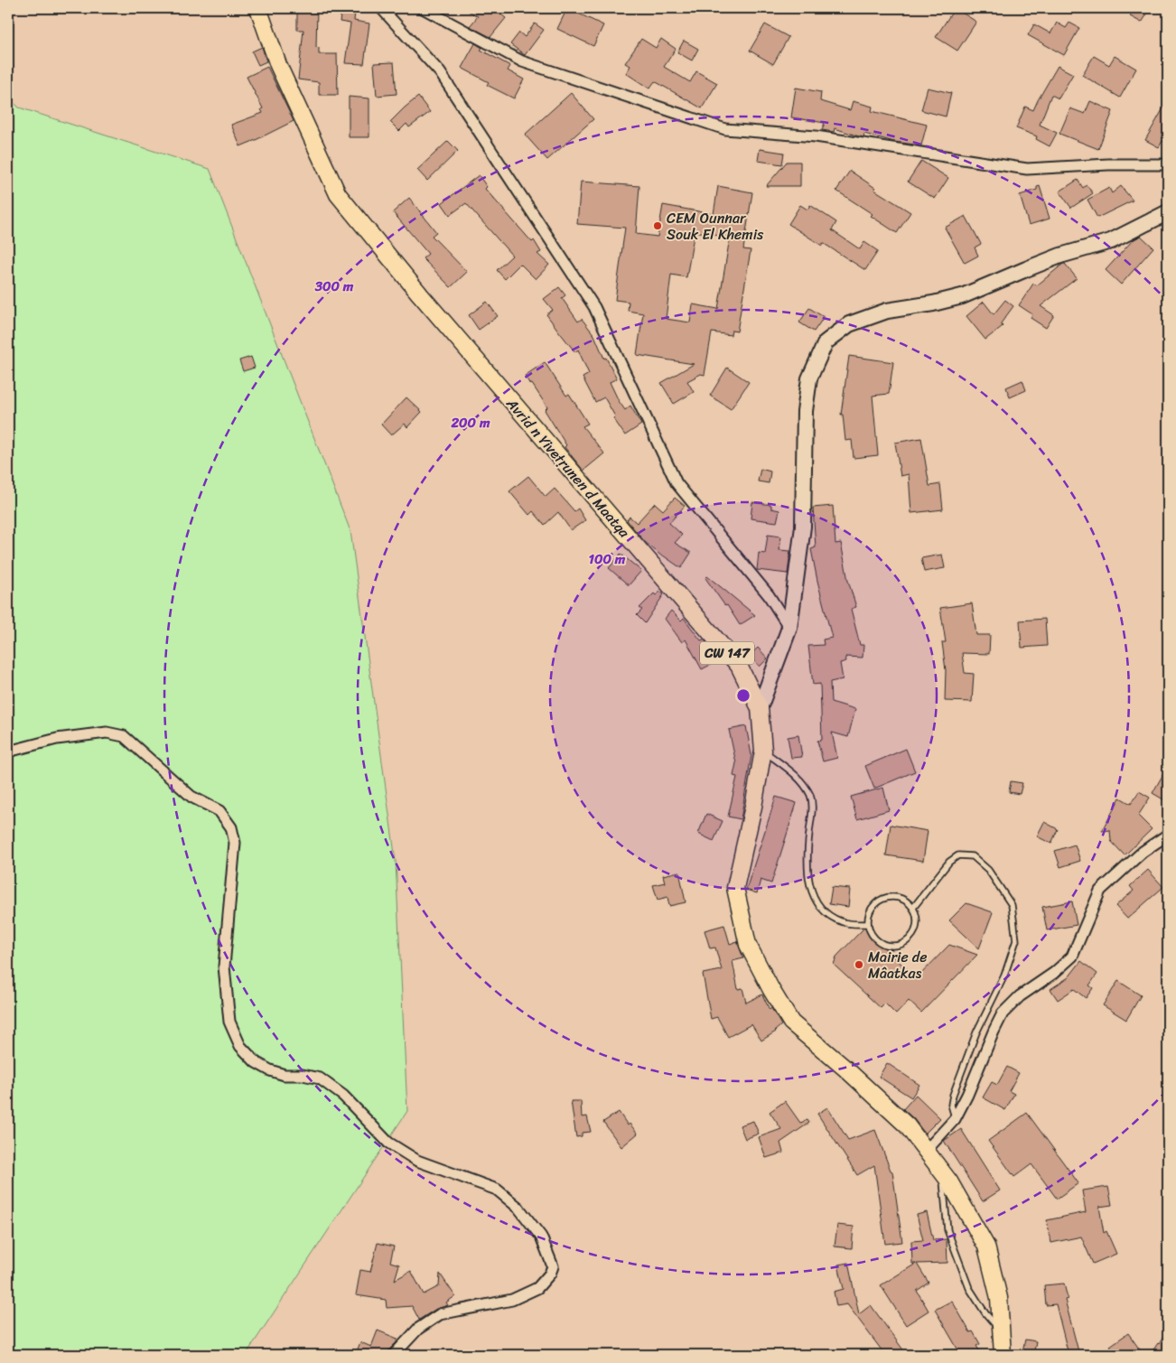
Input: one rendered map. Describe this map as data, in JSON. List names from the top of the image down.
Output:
{
  "streets": {
    "main road": ["Avrid n Yivetṛunen d Maatqa", "CW 147"]
  },
  "places": ["CEM Ounnar Souk El Khemis", "Mairie de Mâatkas"],
  "rings": ["300 m", "200 m", "100 m"]
}
